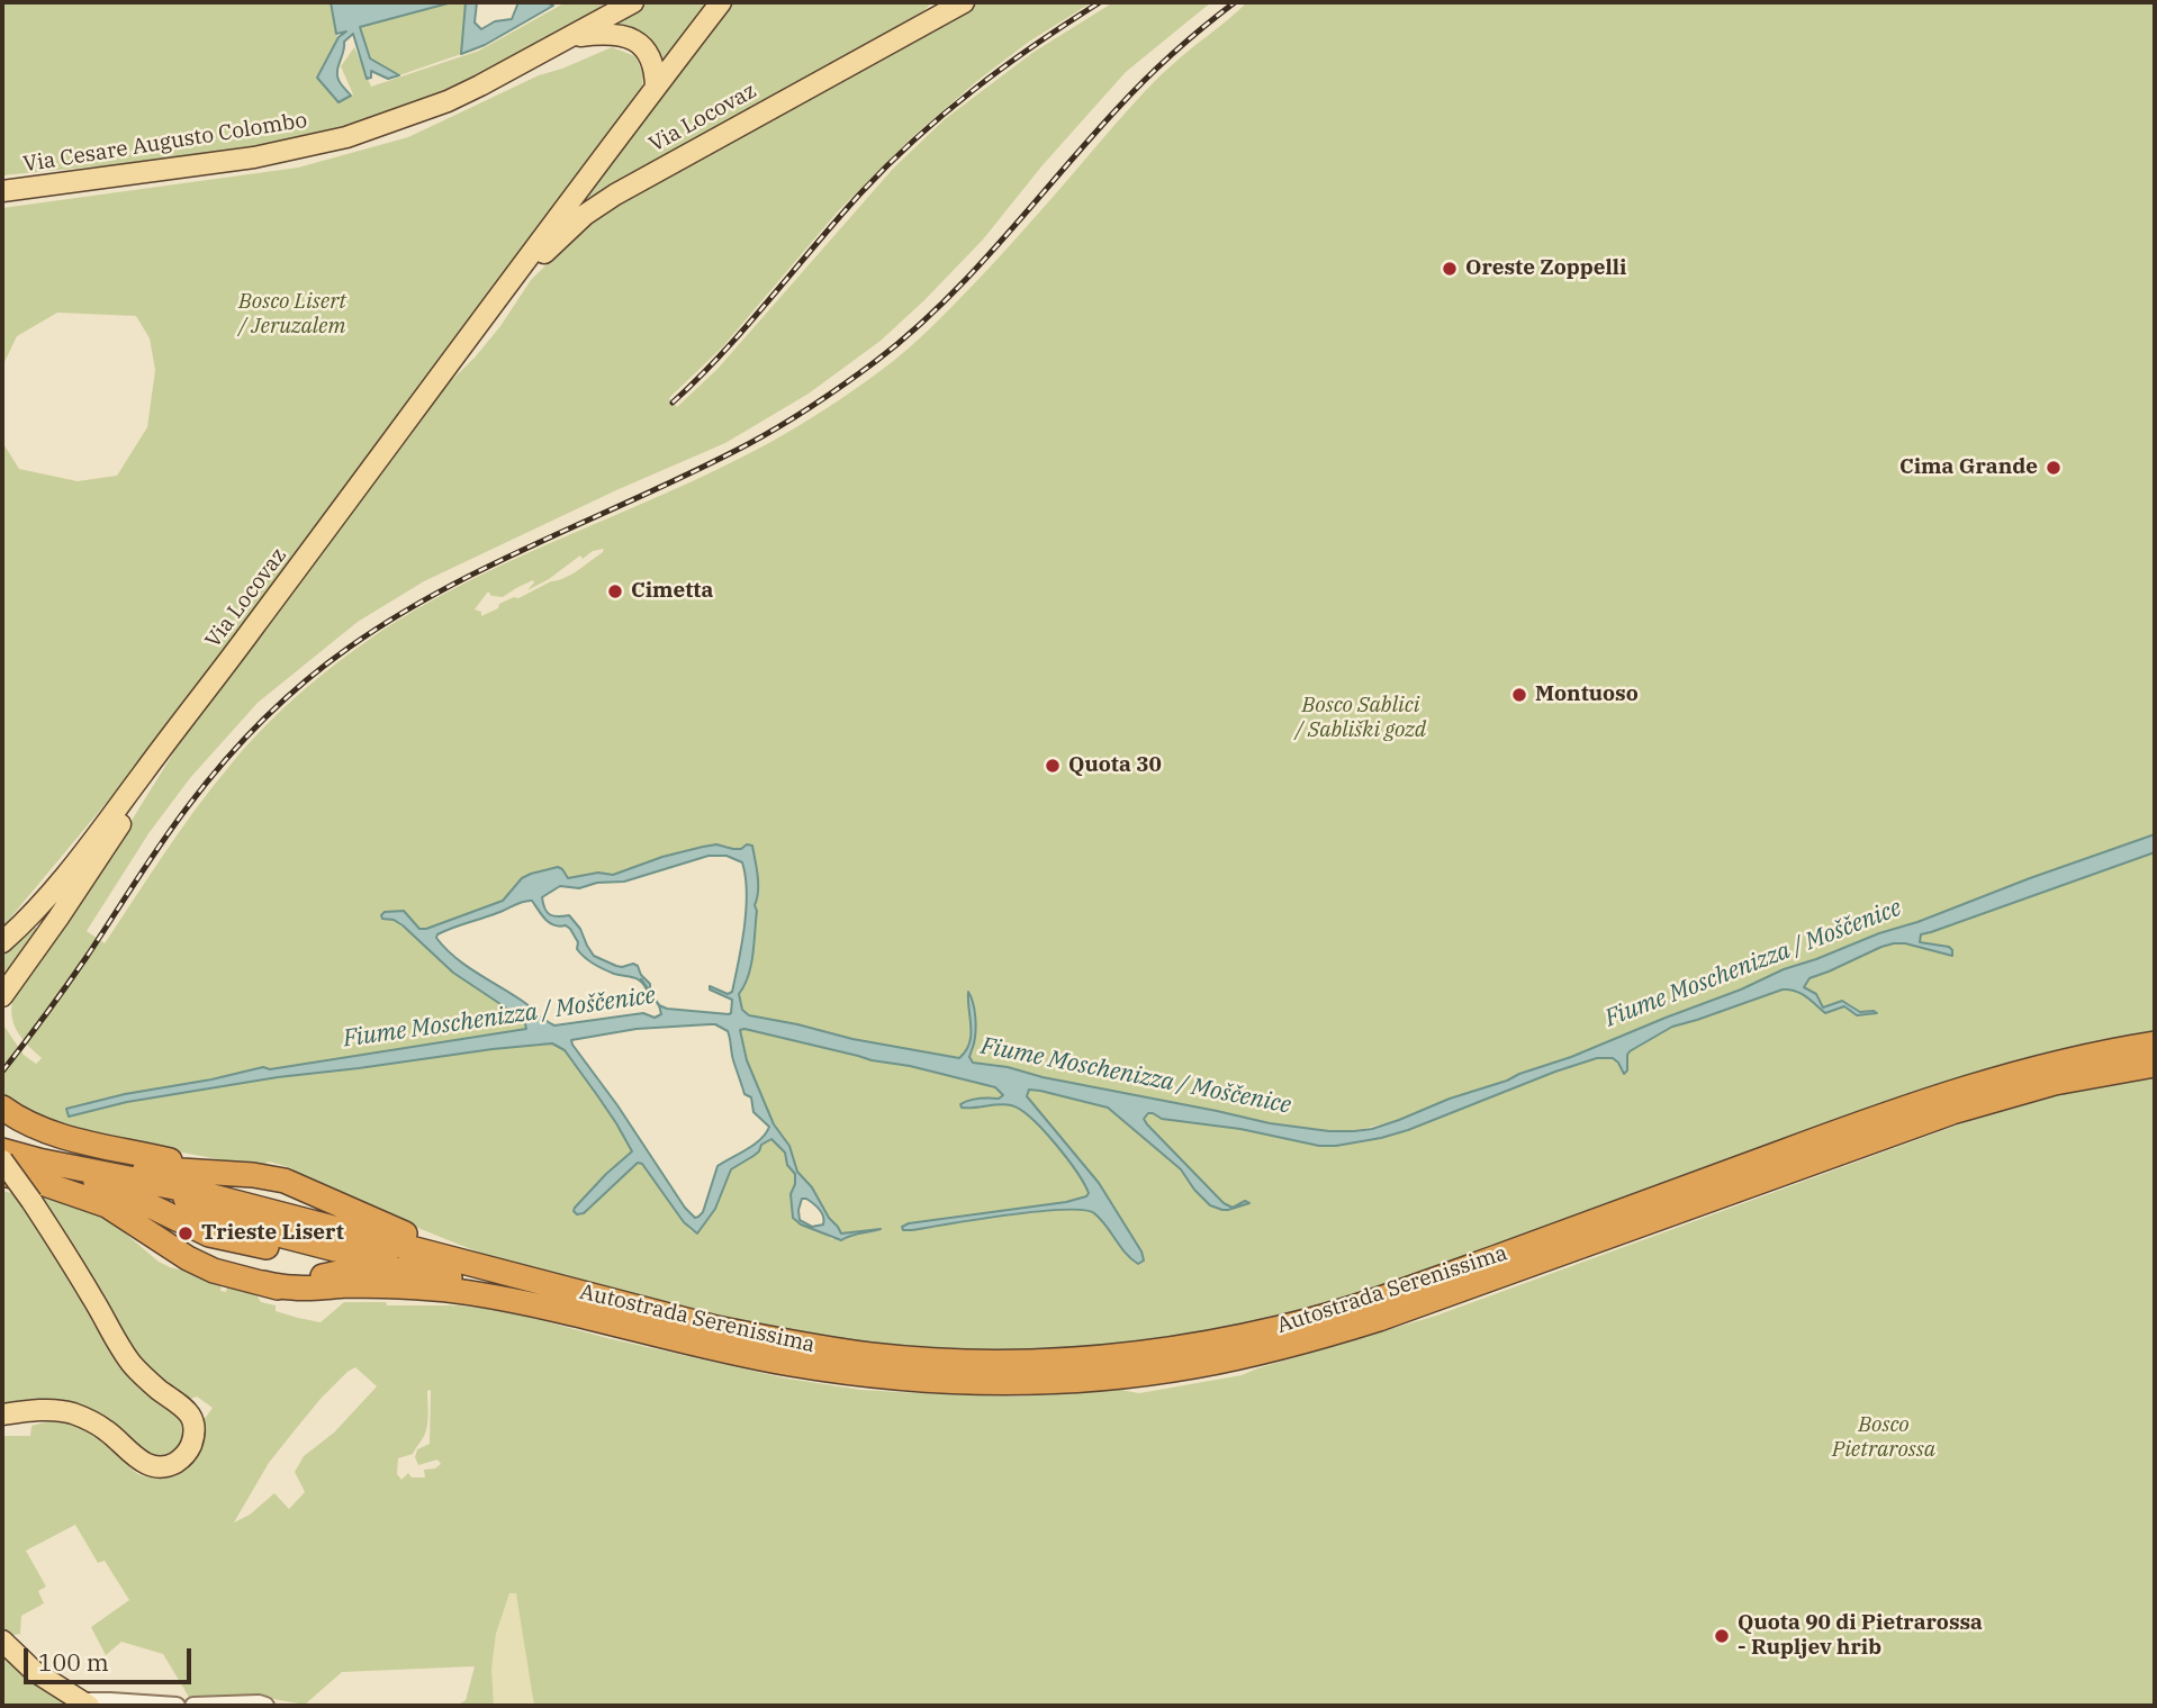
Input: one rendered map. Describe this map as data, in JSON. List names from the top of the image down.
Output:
{
  "streets": {
    "highway": ["Autostrada Serenissima"],
    "main road": ["Via Locovaz", "Via Cesare Augusto Colombo"]
  },
  "water": ["Fiume Moschenizza / Moščenice"],
  "parks": ["Bosco Lisert / Jeruzalem", "Bosco Sablici / Sabliški gozd", "Bosco Pietrarossa"],
  "places": [
    "Oreste Zoppelli",
    "Cima Grande",
    "Cimetta",
    "Montuoso",
    "Quota 30",
    "Trieste Lisert",
    "Quota 90 di Pietrarossa - Rupljev hrib"
  ],
  "scale_bar": "100 m"
}
